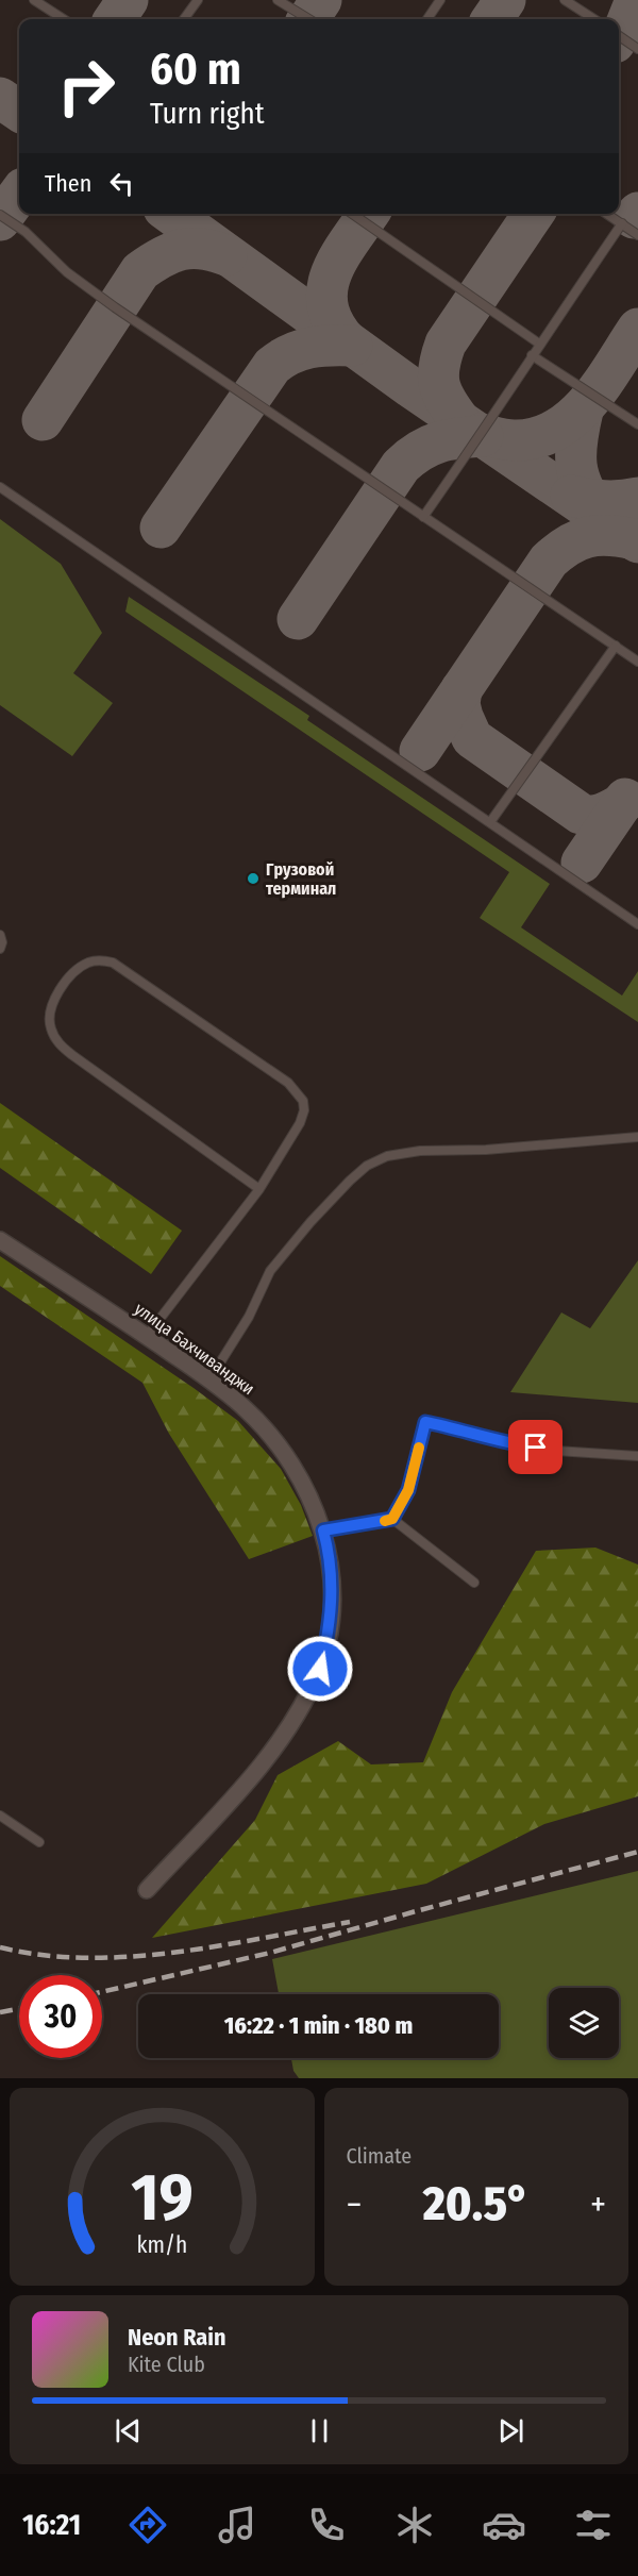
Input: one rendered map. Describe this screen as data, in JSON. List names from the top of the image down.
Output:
{
  "streets": {
    "street": ["улица Бахчиванджи"]
  },
  "places": ["Грузовой терминал"],
  "page": {
    "turn": ["60 m", "Turn right"],
    "then": "Then",
    "limit": "30",
    "trip": "16:22 · 1 min · 180 m",
    "tile": "Climate",
    "heat": ["−", "20.5°", "+"],
    "song": ["Neon Rain", "Kite Club"],
    "tabs": "16:21",
    "gauge": ["19", "km/h"]
  }
}
